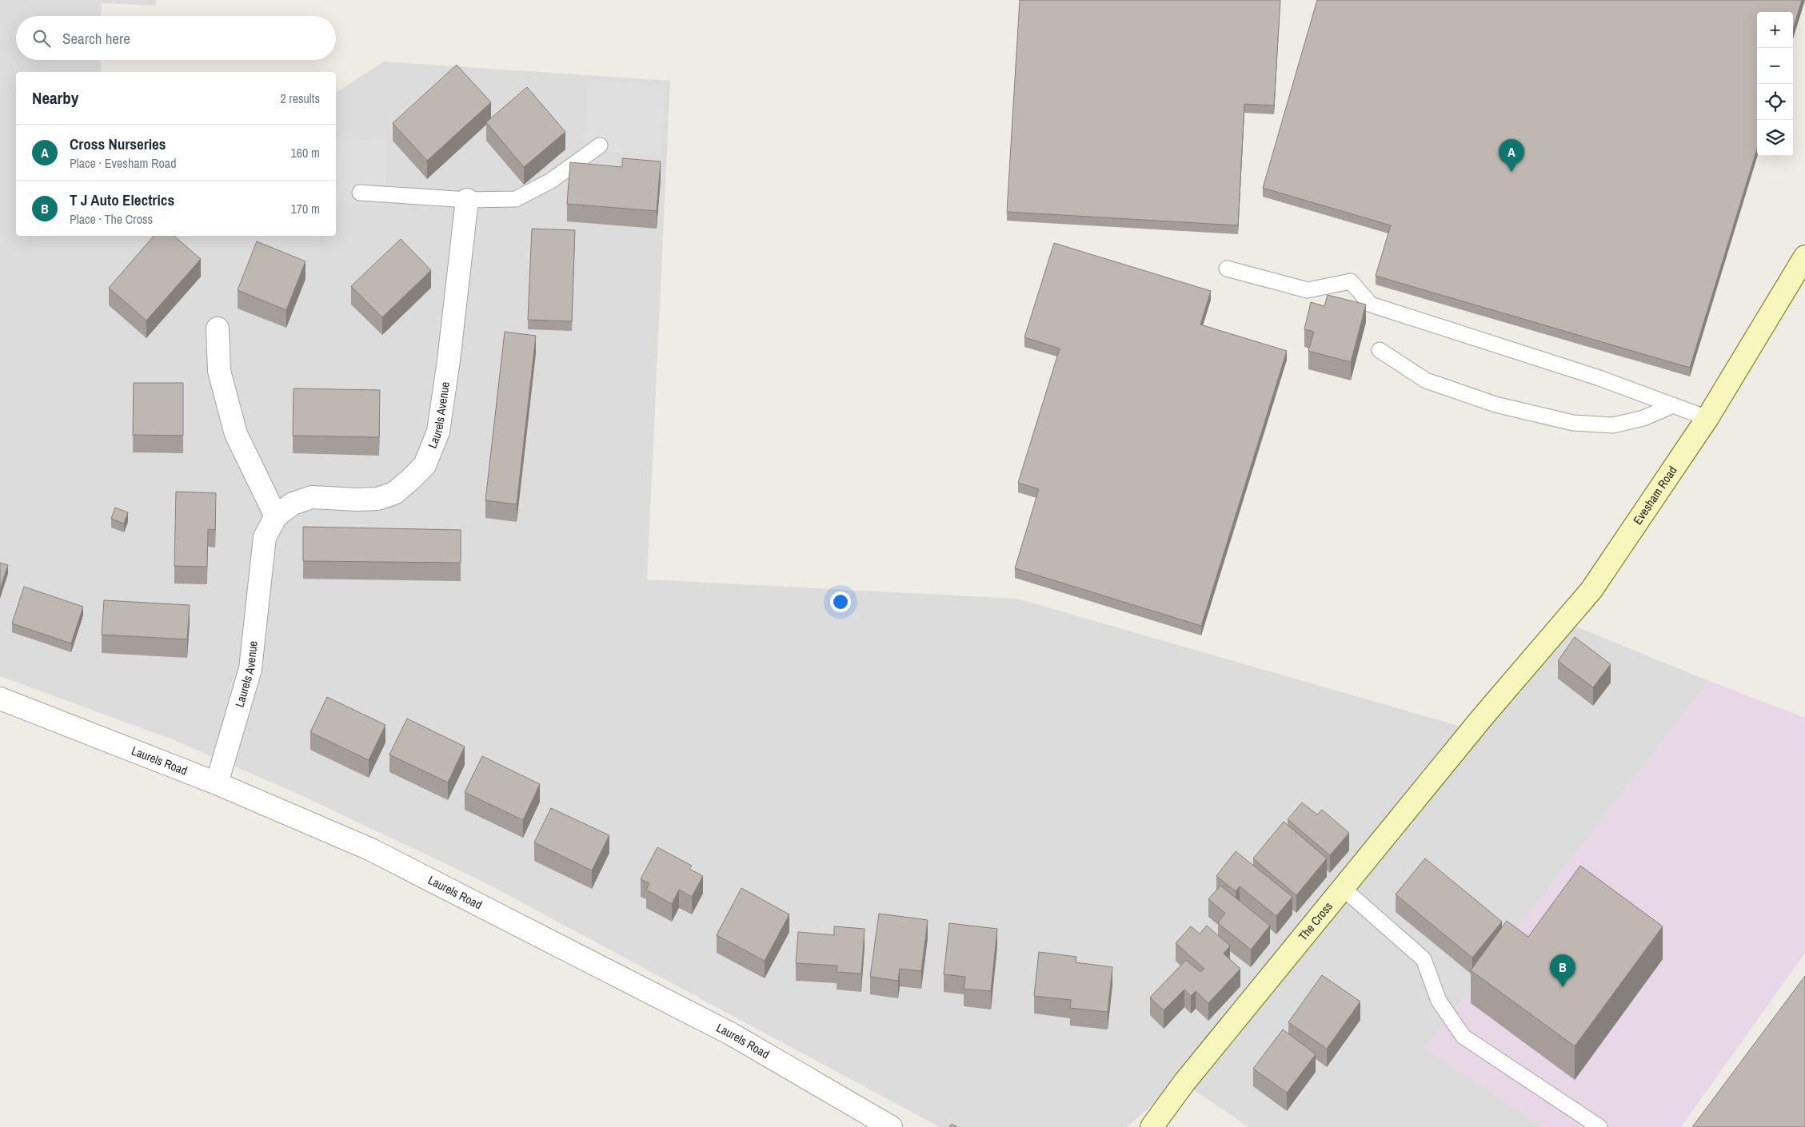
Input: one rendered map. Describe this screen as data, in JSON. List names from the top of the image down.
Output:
{
  "streets": {
    "main road": ["Evesham Road", "The Cross"],
    "street": ["Laurels Avenue", "Laurels Road"]
  },
  "crossings": [
    ["Laurels Avenue", "Laurels Road"],
    ["Evesham Road", "The Cross"]
  ],
  "page": {
    "map_buttons": ["+", "−"],
    "search": "Search here",
    "heading": ["Nearby", "2 results"],
    "list": [
      {
        "mark": "A",
        "name": "Cross Nurseries",
        "note": "Place · Evesham Road",
        "value": "160 m"
      },
      {
        "mark": "B",
        "name": "T J Auto Electrics",
        "note": "Place · The Cross",
        "value": "170 m"
      }
    ],
    "pins": ["A", "B"]
  }
}
